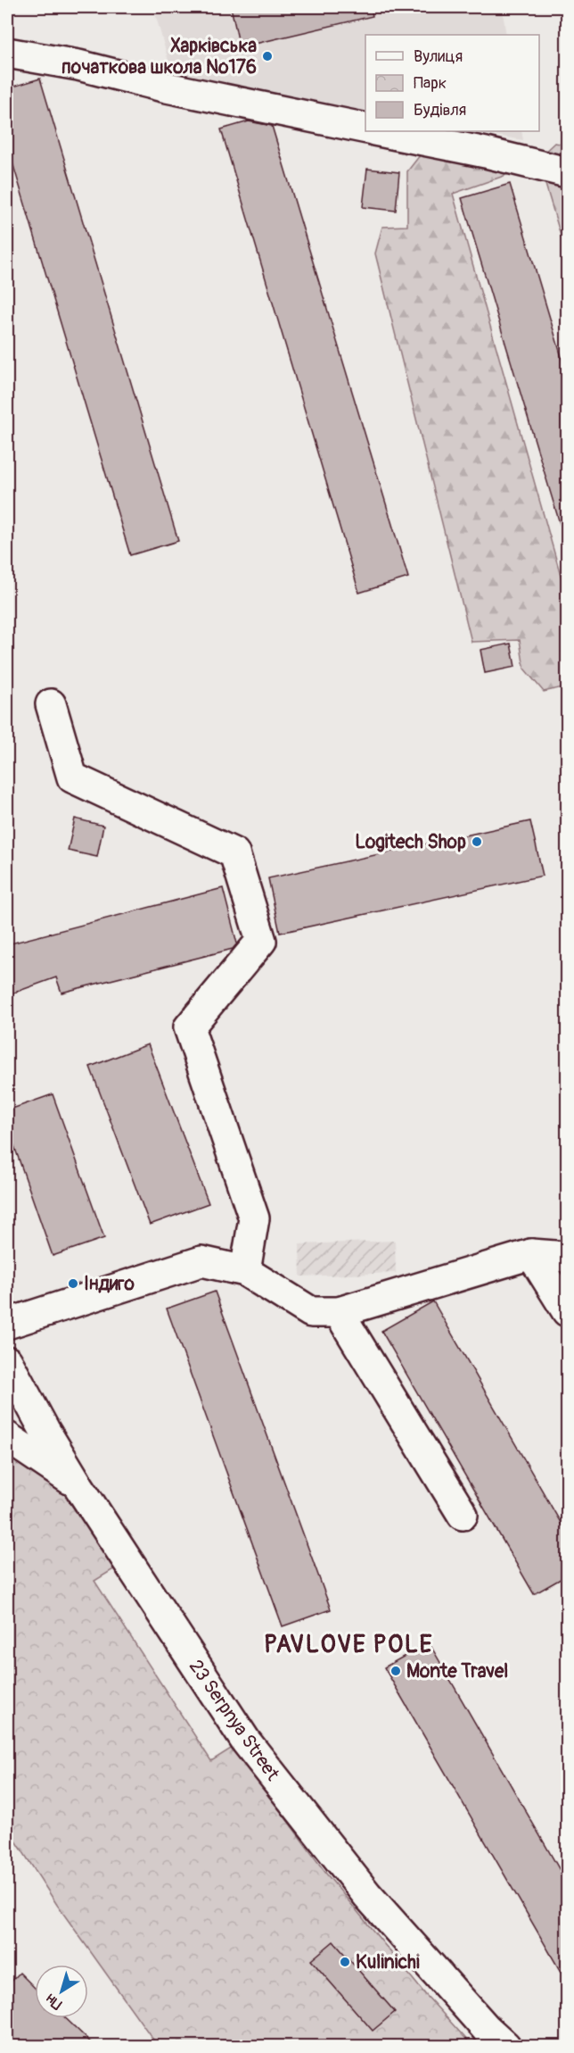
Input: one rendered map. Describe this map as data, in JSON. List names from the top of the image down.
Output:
{
  "streets": {
    "street": ["23 Serpnya Street"]
  },
  "districts": ["PAVLOVE POLE"],
  "places": [
    "Харківська початкова школа №176",
    "Logitech Shop",
    "Індиго",
    "Monte Travel",
    "Kulinichi"
  ],
  "legend": ["Вулиця", "Парк", "Будівля"],
  "north": "bottom left"
}
